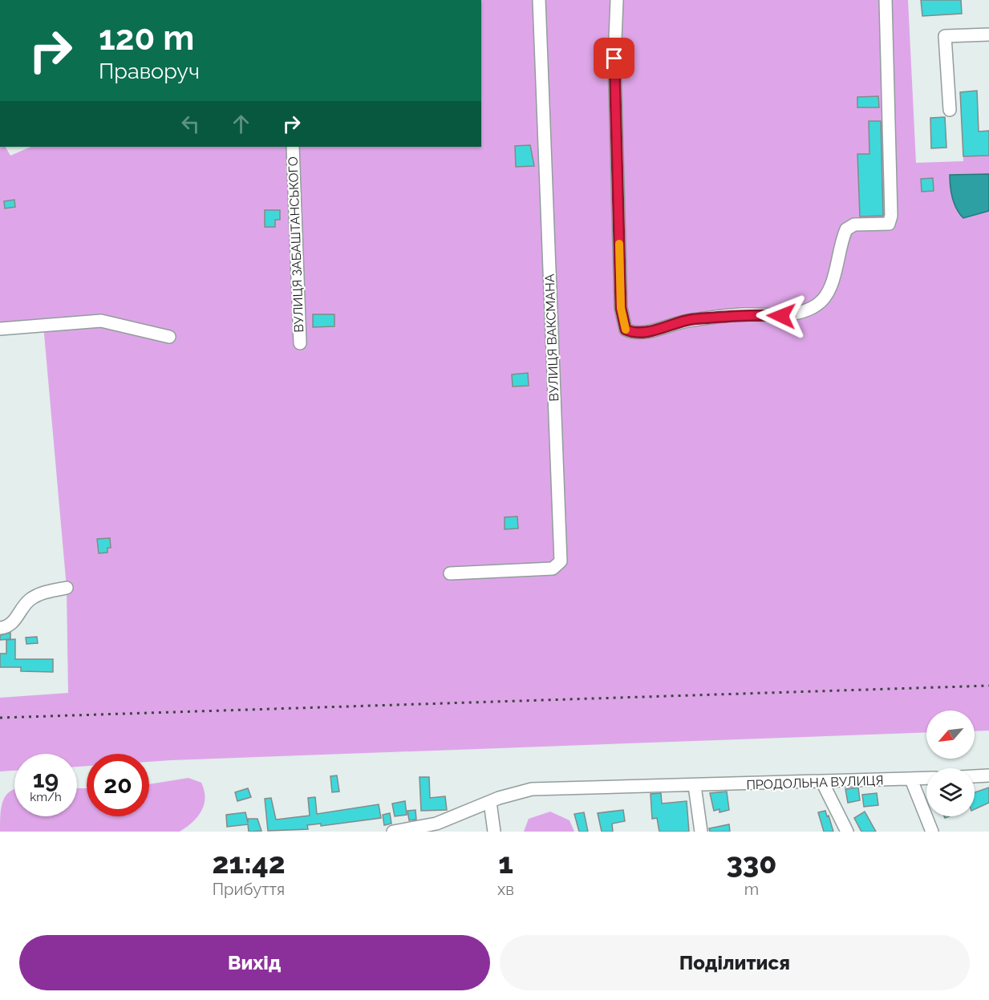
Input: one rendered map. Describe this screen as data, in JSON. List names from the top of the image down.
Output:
{
  "streets": {
    "street": ["ВУЛИЦЯ ЗАБАШТАНСЬКОГО", "ВУЛИЦЯ ВАКСМАНА", "ПРОДОЛЬНА ВУЛИЦЯ"]
  },
  "north": "bottom left",
  "page": {
    "turn": ["120 m", "Праворуч"],
    "speed": "19 km/h",
    "limit": "20",
    "eta": [
      "21:42",
      "Прибуття",
      "1",
      "хв",
      "330",
      "m"
    ],
    "buttons": ["Вихід", "Поділитися"]
  }
}
